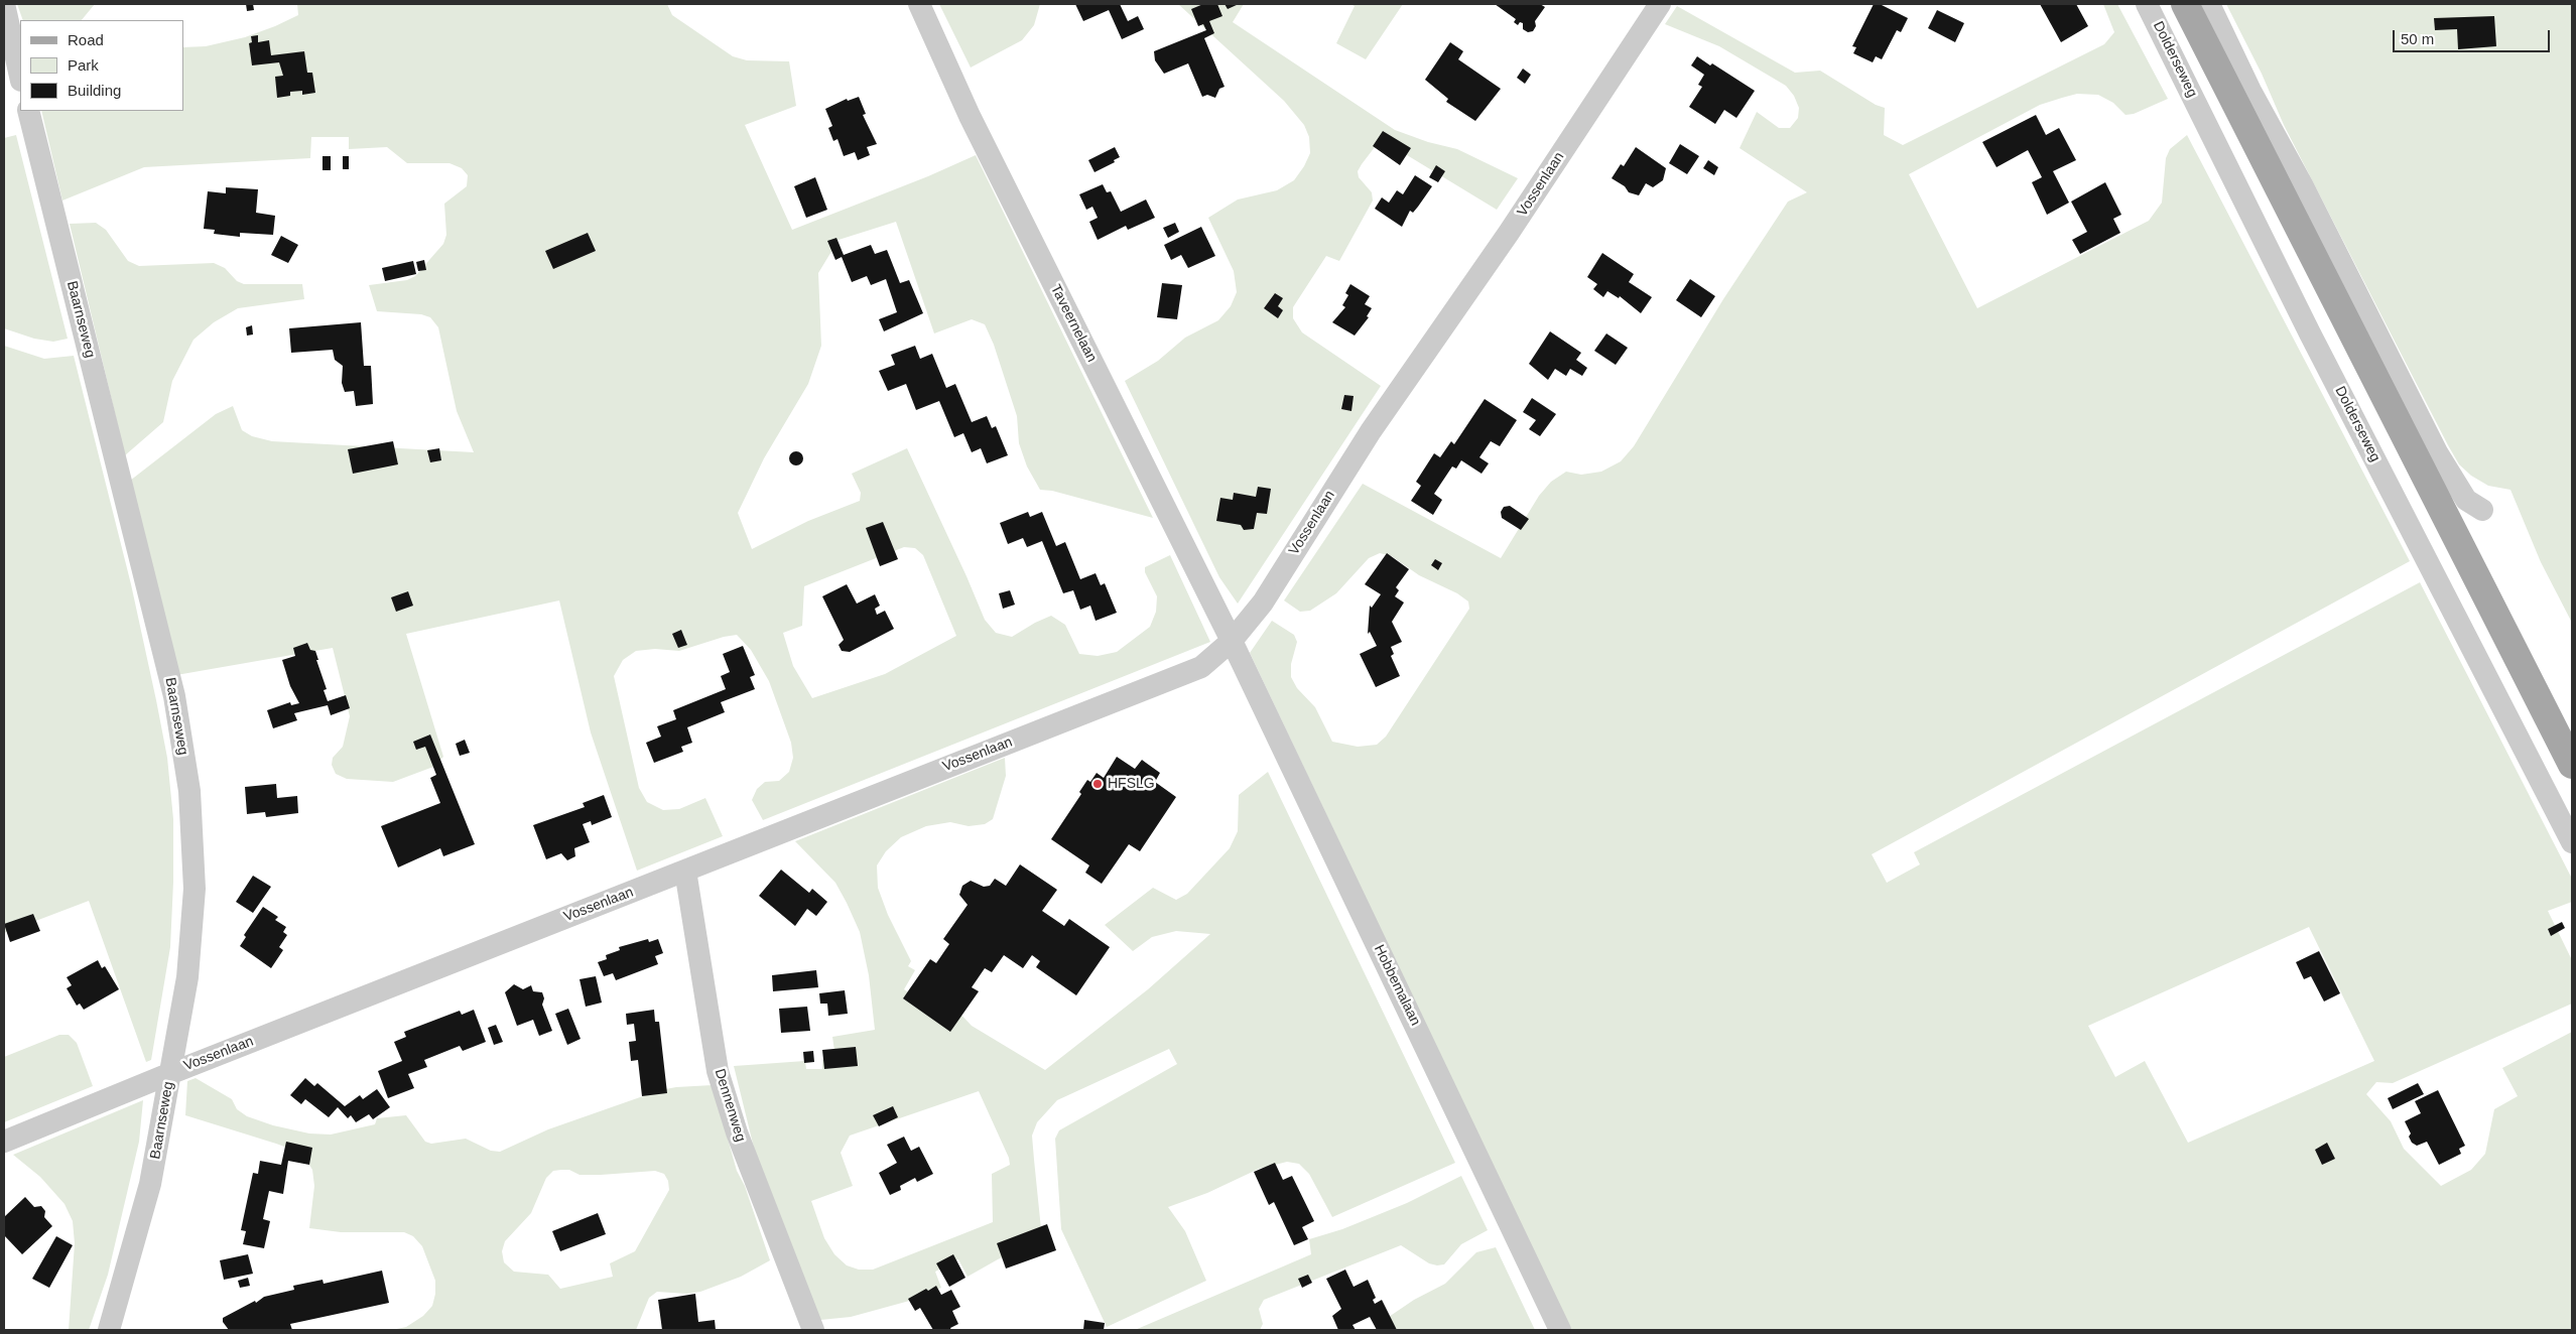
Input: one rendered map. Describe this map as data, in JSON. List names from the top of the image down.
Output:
{
  "streets": {
    "street": [
      "Dolderseweg",
      "Vossenlaan",
      "Baarnseweg",
      "Taveernelaan",
      "Hobbemalaan",
      "Dennenweg"
    ]
  },
  "crossings": [
    ["Vossenlaan", "Baarnseweg"],
    ["Vossenlaan", "Taveernelaan"],
    ["Vossenlaan", "Hobbemalaan"],
    ["Vossenlaan", "Dennenweg"],
    ["Taveernelaan", "Hobbemalaan"]
  ],
  "places": ["HFSLG"],
  "legend": ["Road", "Park", "Building"],
  "scale_bar": "50 m"
}
